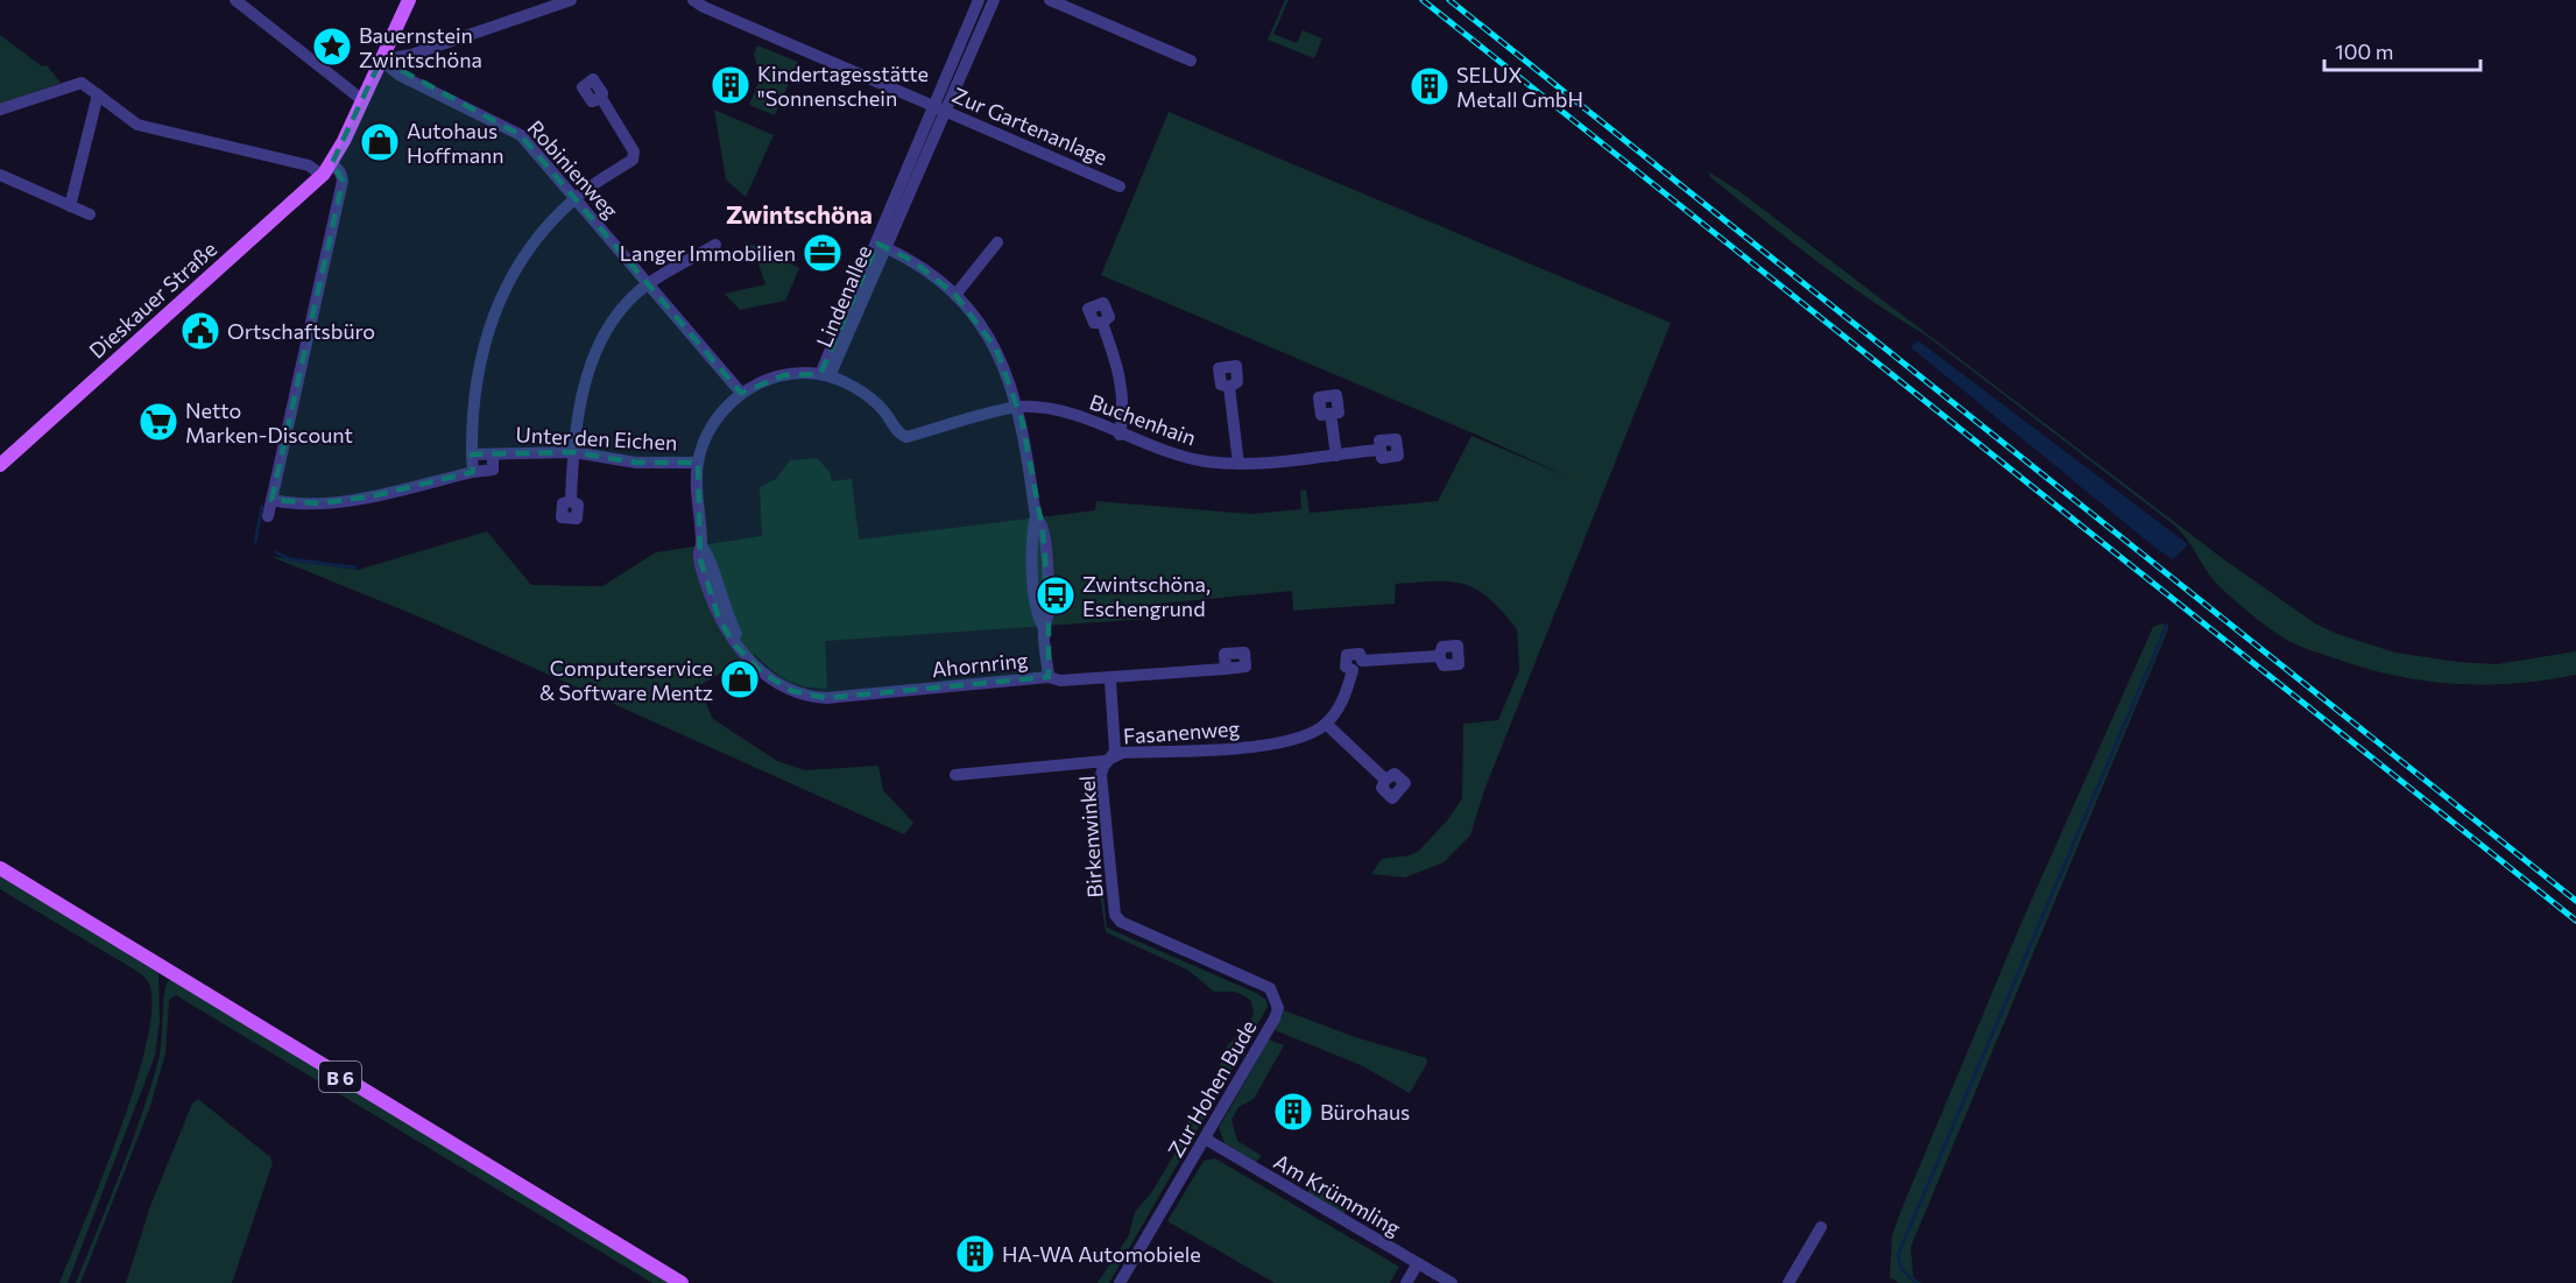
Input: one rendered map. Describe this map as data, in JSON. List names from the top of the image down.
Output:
{
  "streets": {
    "main road": ["Dieskauer Straße", "B 6"],
    "street": [
      "Zur Gartenanlage",
      "Robinienweg",
      "Lindenallee",
      "Buchenhain",
      "Unter den Eichen",
      "Ahornring",
      "Fasanenweg",
      "Birkenwinkel",
      "Zur Hohen Bude",
      "Am Krümmling"
    ]
  },
  "crossings": [
    ["Zur Gartenanlage", "Lindenallee"],
    ["Robinienweg", "Ahornring"],
    ["Lindenallee", "Ahornring"],
    ["Buchenhain", "Ahornring"],
    ["Unter den Eichen", "Ahornring"],
    ["Ahornring", "Birkenwinkel"],
    ["Fasanenweg", "Birkenwinkel"],
    ["Birkenwinkel", "Zur Hohen Bude"],
    ["Zur Hohen Bude", "Am Krümmling"]
  ],
  "districts": ["Zwintschöna"],
  "places": {
    "place": ["Bauernstein Zwintschöna"],
    "building": [
      "Kindertagesstätte \"Sonnenschein",
      "SELUX Metall GmbH",
      "Bürohaus",
      "HA-WA Automobiele"
    ],
    "shop": ["Autohaus Hoffmann", "Computerservice & Software Mentz"],
    "office": ["Langer Immobilien"],
    "public building": ["Ortschaftsbüro"],
    "supermarket": ["Netto Marken-Discount"],
    "bus stop": ["Zwintschöna, Eschengrund"]
  },
  "scale_bar": "100 m"
}
